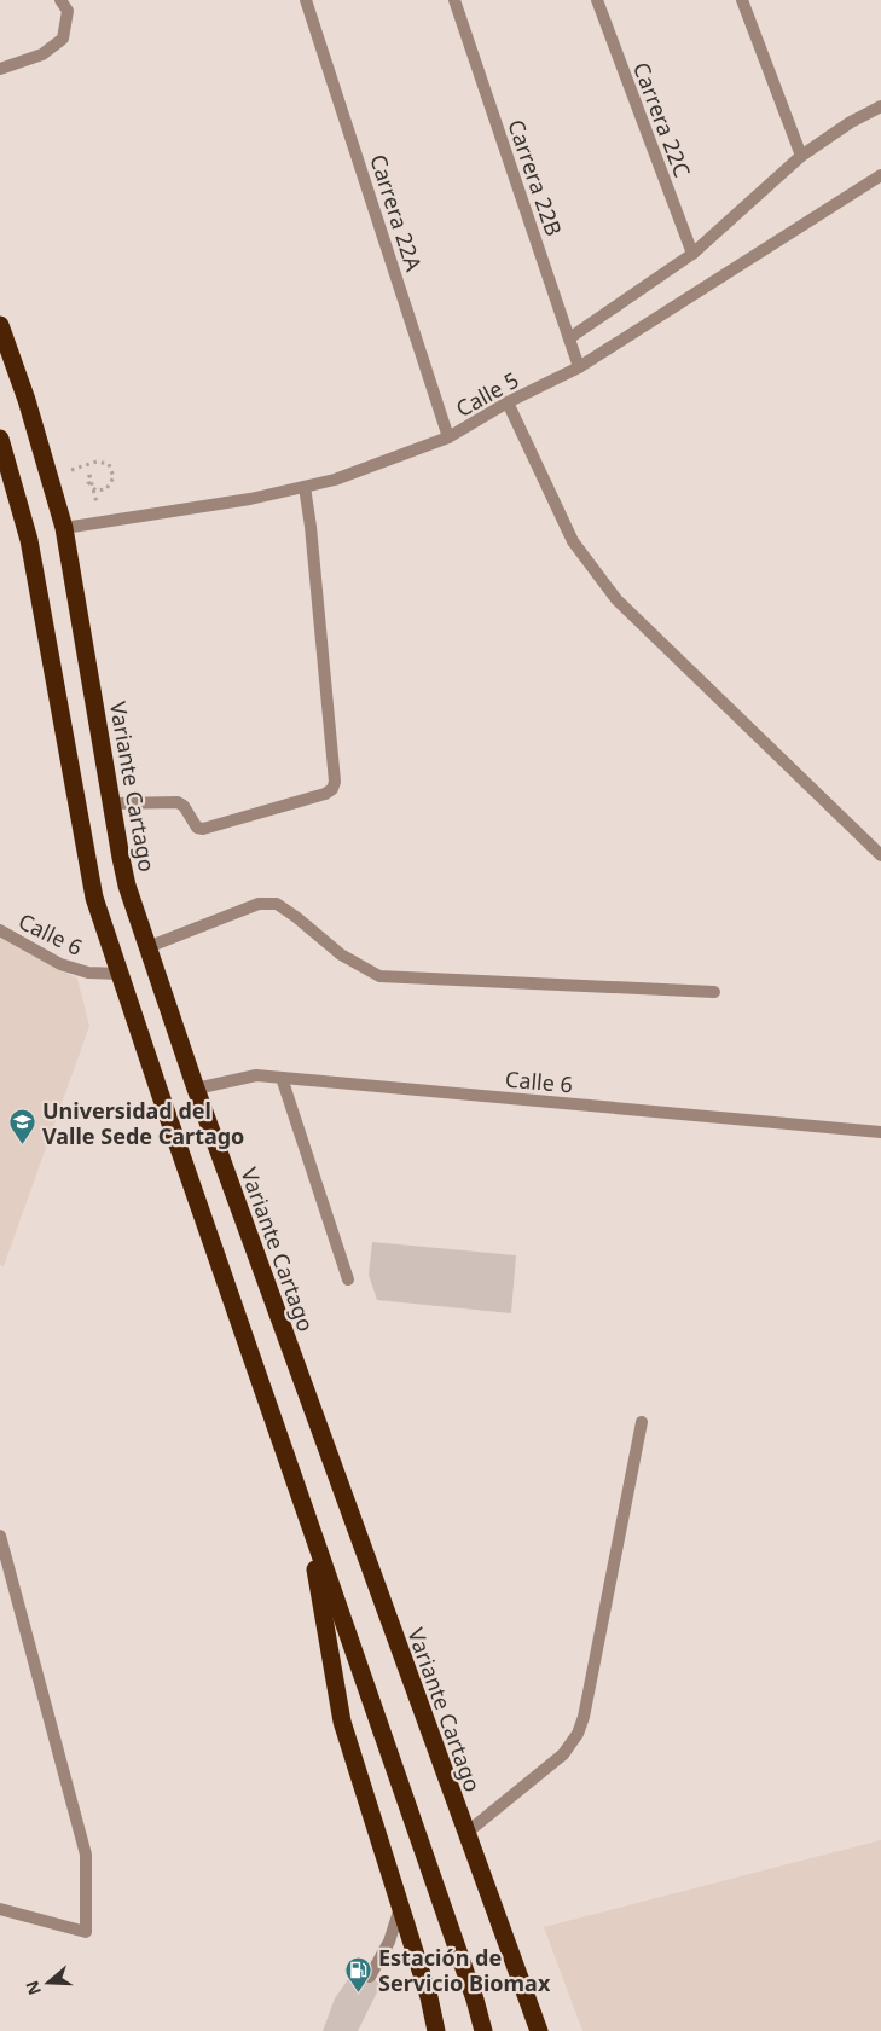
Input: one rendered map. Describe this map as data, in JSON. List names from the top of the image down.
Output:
{
  "streets": {
    "highway": ["Variante Cartago"],
    "street": [
      "Carrera 22C",
      "Carrera 22B",
      "Carrera 22A",
      "Calle 5",
      "Calle 6"
    ]
  },
  "crossings": [
    ["Carrera 22B", "Calle 5"],
    ["Carrera 22A", "Calle 5"],
    ["Calle 5", "Variante Cartago"],
    ["Variante Cartago", "Calle 6"]
  ],
  "places": {
    "school or university": ["Universidad del Valle Sede Cartago"],
    "fuel station": ["Estación de Servicio Biomax"]
  },
  "north": "left"
}
